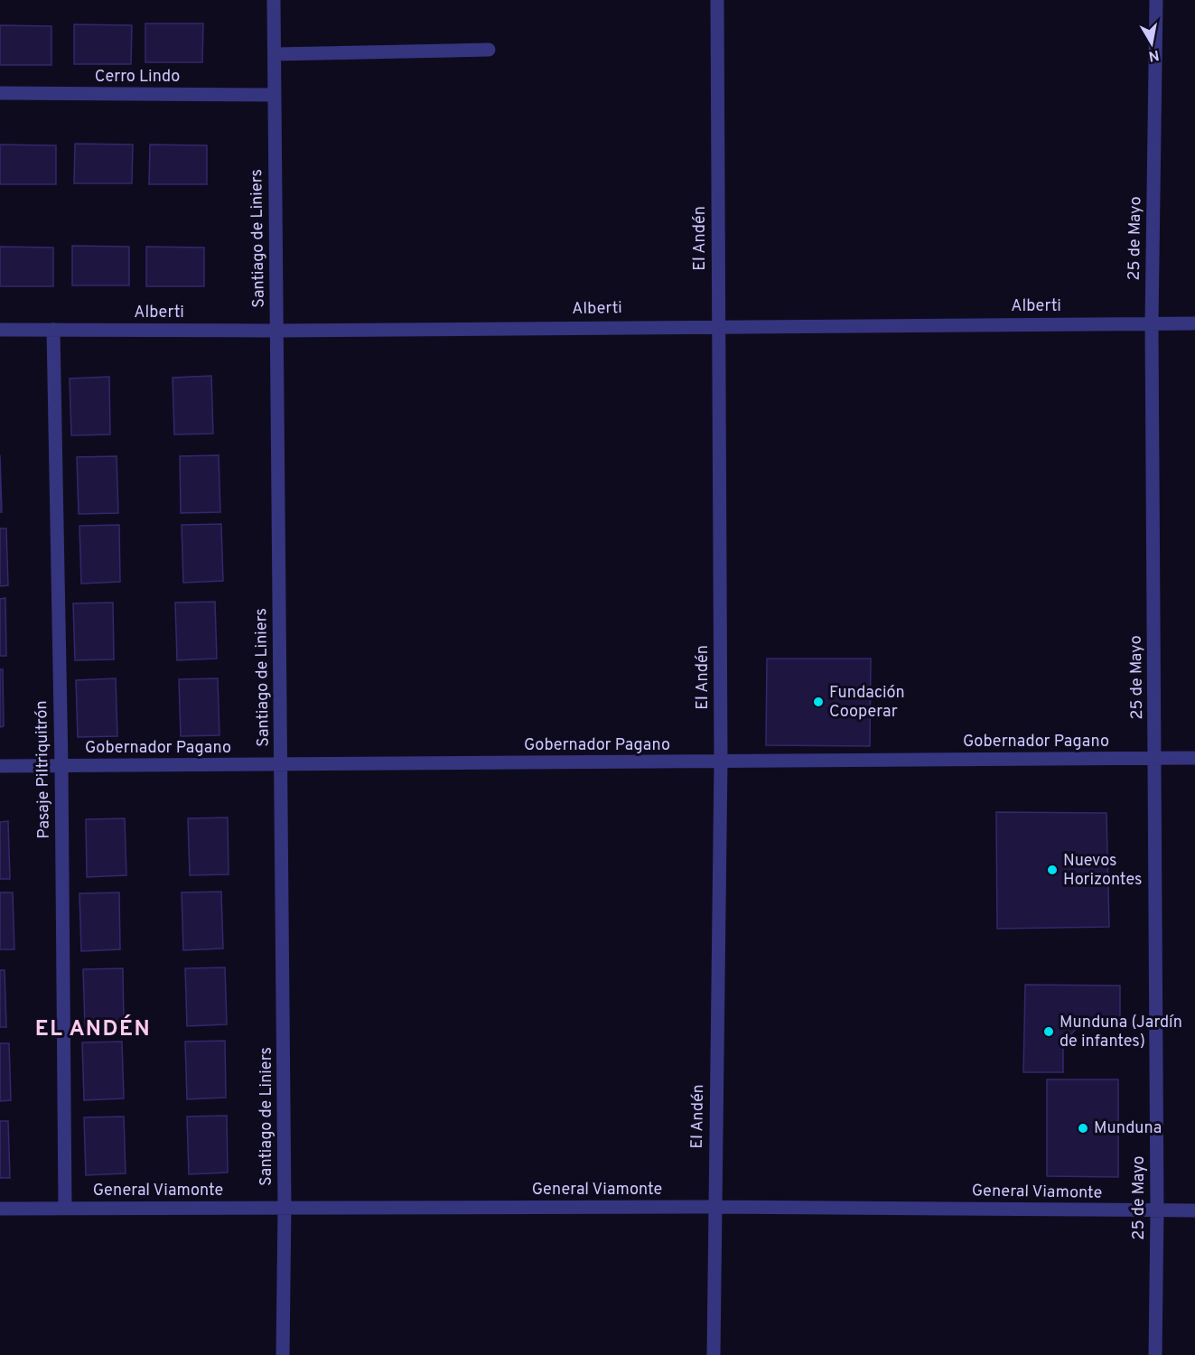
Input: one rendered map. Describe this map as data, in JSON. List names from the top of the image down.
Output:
{
  "streets": {
    "street": [
      "Cerro Lindo",
      "Santiago de Liniers",
      "El Andén",
      "25 de Mayo",
      "Alberti",
      "Gobernador Pagano",
      "Pasaje Piltriquitrón",
      "General Viamonte"
    ]
  },
  "crossings": [
    ["Cerro Lindo", "Santiago de Liniers"],
    ["Santiago de Liniers", "Alberti"],
    ["Santiago de Liniers", "Gobernador Pagano"],
    ["Santiago de Liniers", "General Viamonte"],
    ["El Andén", "Alberti"],
    ["El Andén", "Gobernador Pagano"],
    ["El Andén", "General Viamonte"],
    ["25 de Mayo", "Alberti"],
    ["25 de Mayo", "Gobernador Pagano"],
    ["25 de Mayo", "General Viamonte"],
    ["Alberti", "Pasaje Piltriquitrón"],
    ["Gobernador Pagano", "Pasaje Piltriquitrón"],
    ["Pasaje Piltriquitrón", "General Viamonte"]
  ],
  "districts": ["EL ANDÉN"],
  "places": [
    "Fundación Cooperar",
    "Nuevos Horizontes",
    "Munduna (Jardín de infantes)",
    "Munduna"
  ],
  "north": "bottom"
}
